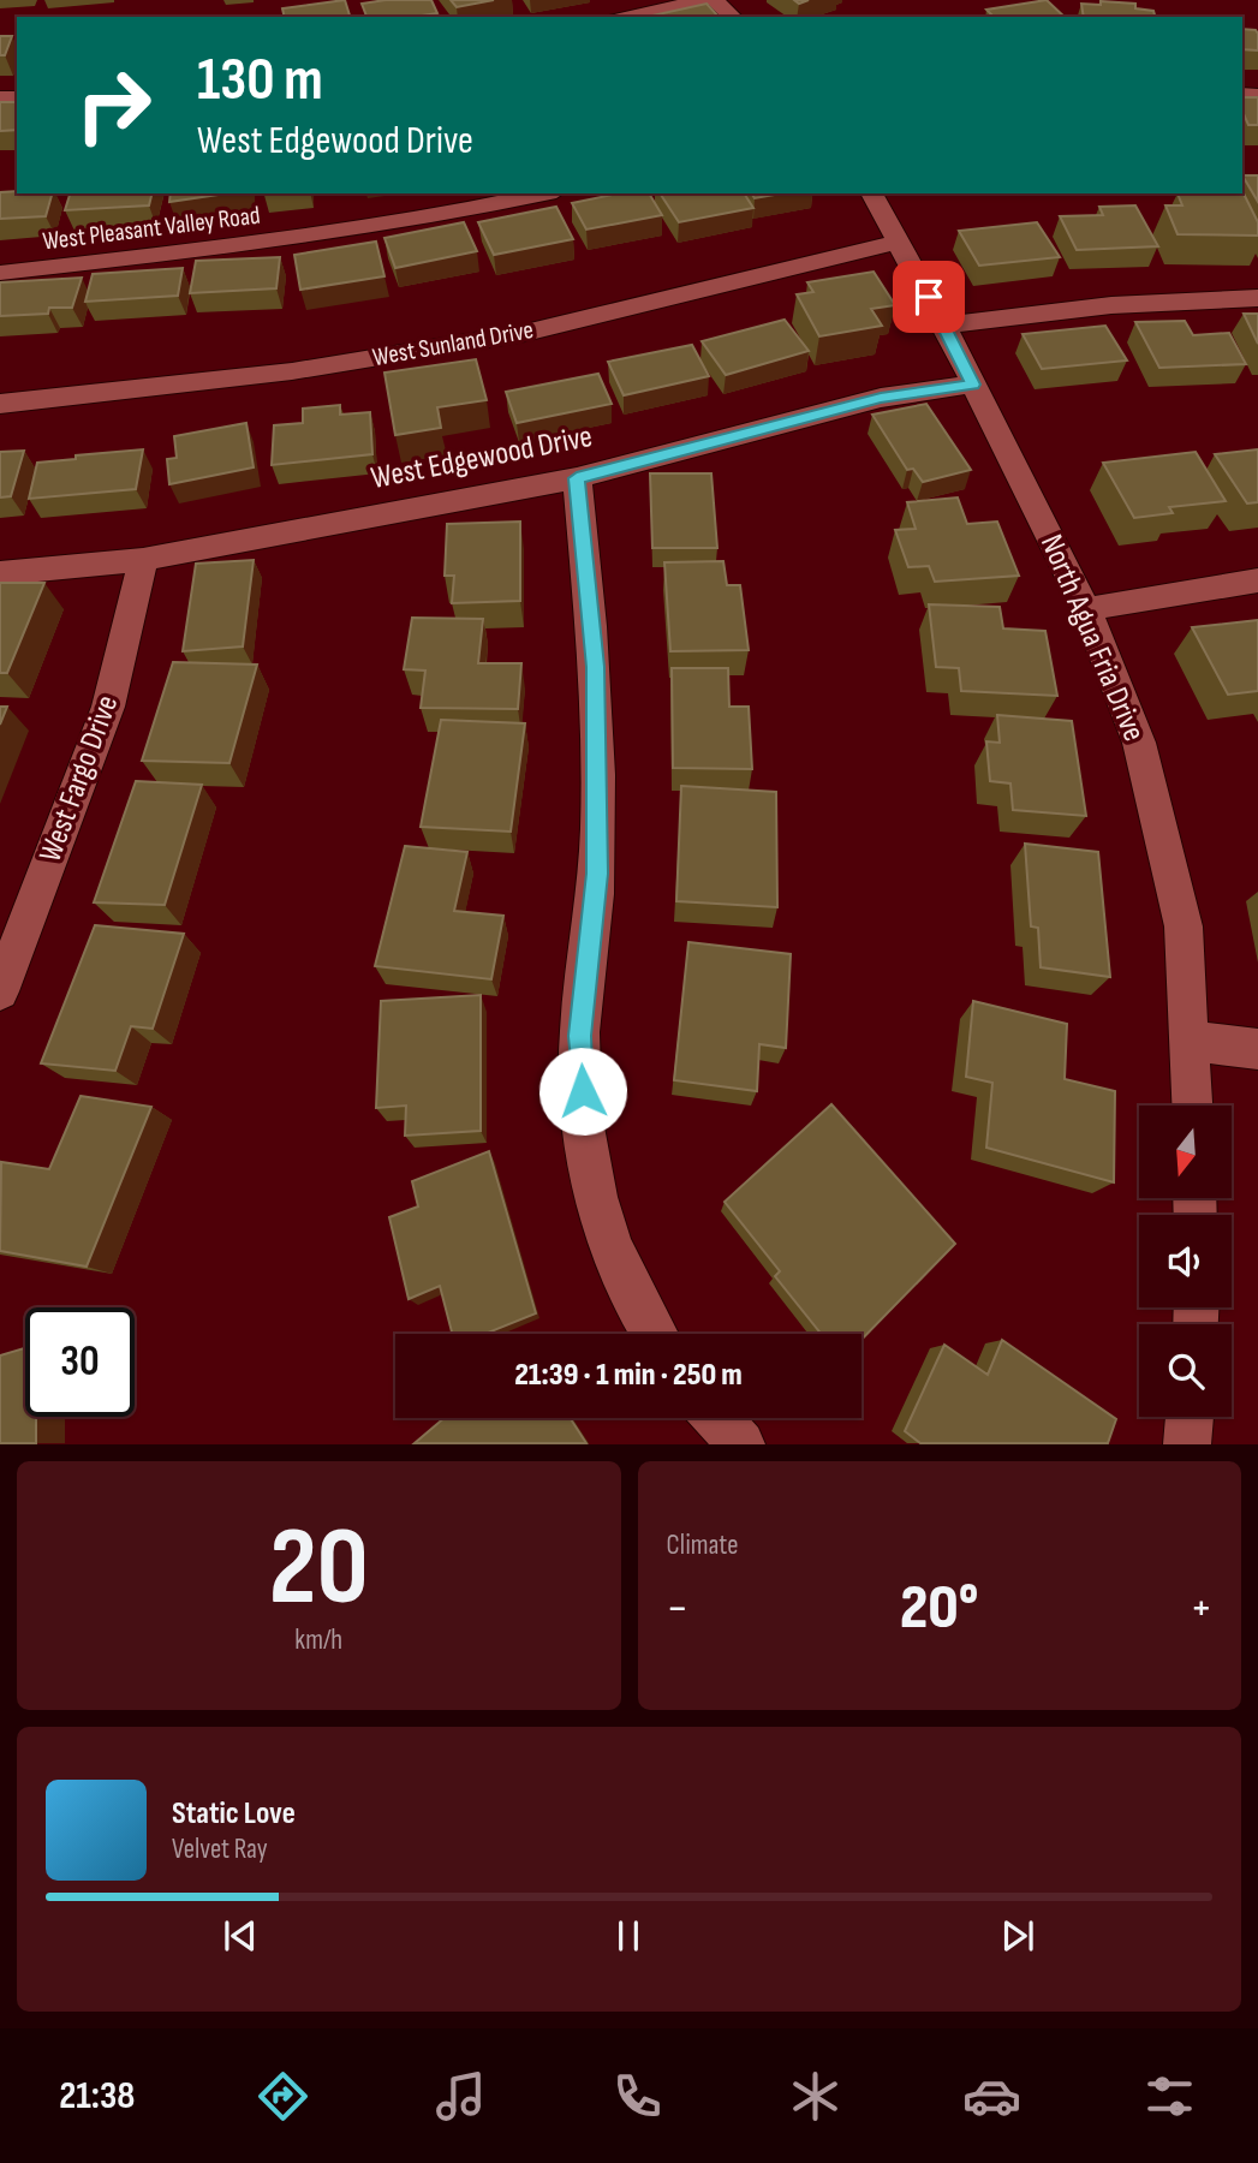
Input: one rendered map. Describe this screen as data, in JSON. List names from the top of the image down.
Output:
{
  "streets": {
    "street": [
      "West Pleasant Valley Road",
      "West Sunland Drive",
      "West Edgewood Drive",
      "North Agua Fria Drive",
      "West Fargo Drive"
    ]
  },
  "crossings": [
    ["West Sunland Drive", "North Agua Fria Drive"],
    ["West Edgewood Drive", "North Agua Fria Drive"],
    ["West Edgewood Drive", "West Fargo Drive"]
  ],
  "north": "bottom",
  "page": {
    "turn": ["130 m", "West Edgewood Drive"],
    "limit": "30",
    "trip": "21:39 · 1 min · 250 m",
    "tile": [
      ["20", "km/h"],
      "Climate"
    ],
    "heat": ["−", "20°", "+"],
    "song": ["Static Love", "Velvet Ray"],
    "tabs": "21:38"
  }
}
